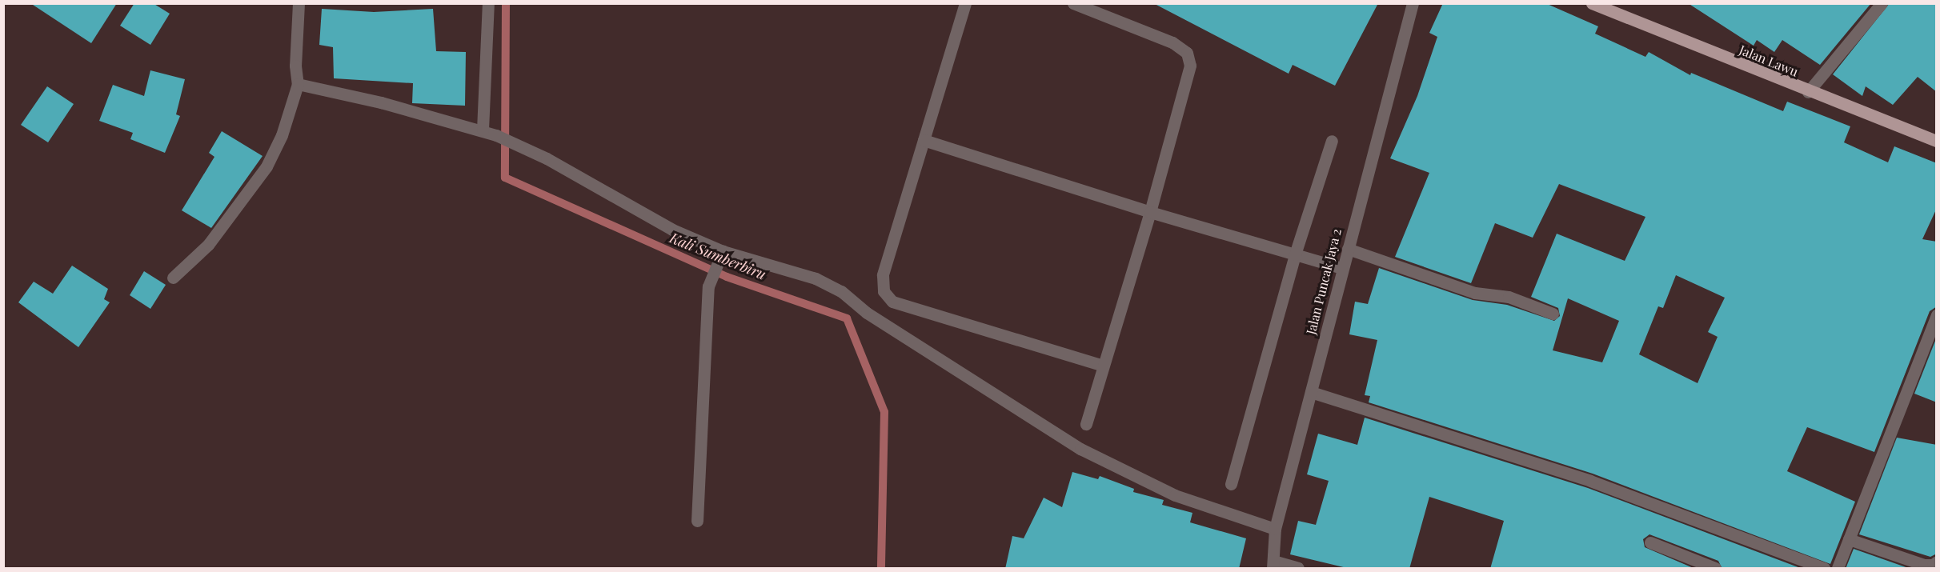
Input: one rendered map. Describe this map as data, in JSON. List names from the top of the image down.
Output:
{
  "streets": {
    "main road": ["Jalan Lawu"],
    "street": ["Jalan Puncak Jaya 2"]
  },
  "water": ["Kali Sumberbiru"]
}
